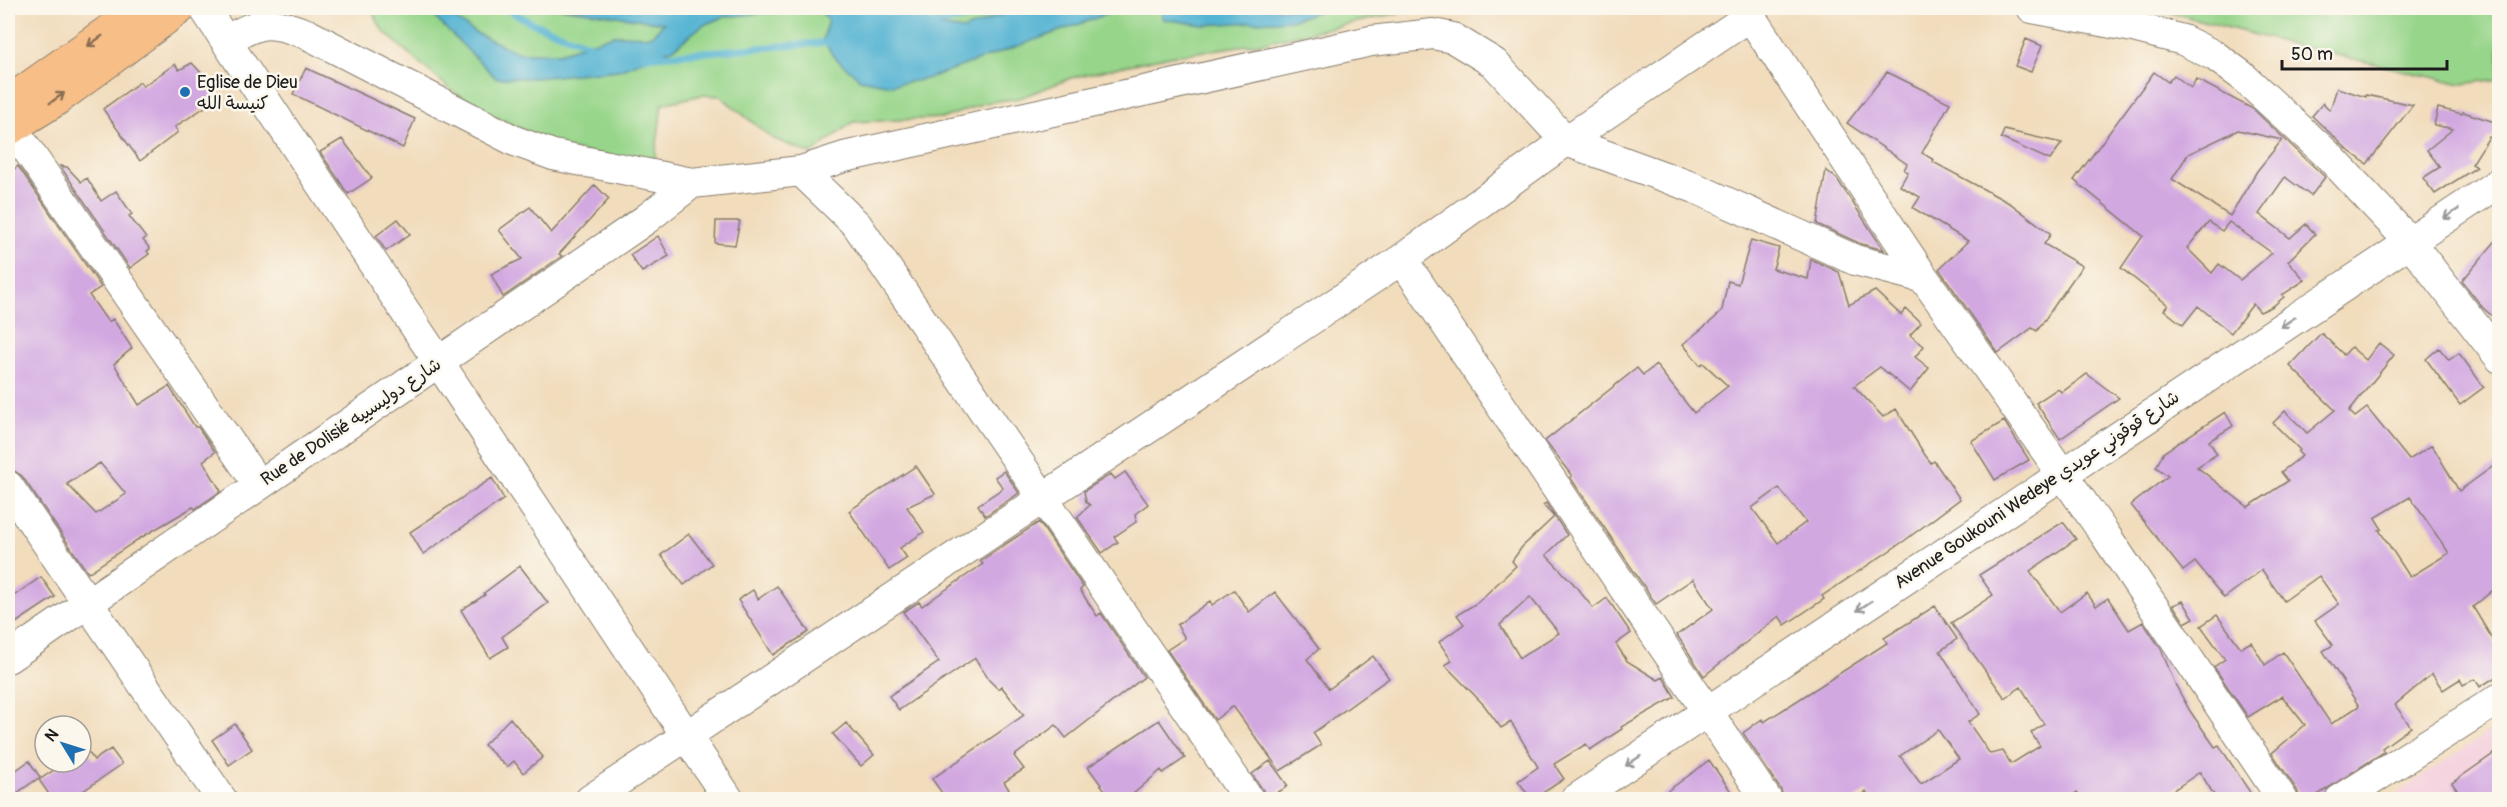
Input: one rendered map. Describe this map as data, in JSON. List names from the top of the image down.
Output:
{
  "streets": {
    "street": ["Rue de Dolisié شارع دوليسييه", "Avenue Goukouni Wedeye شارع قوقوني عويدي"]
  },
  "places": ["Eglise de Dieu كنيسة الله"],
  "scale_bar": "50 m",
  "north": "top left"
}
